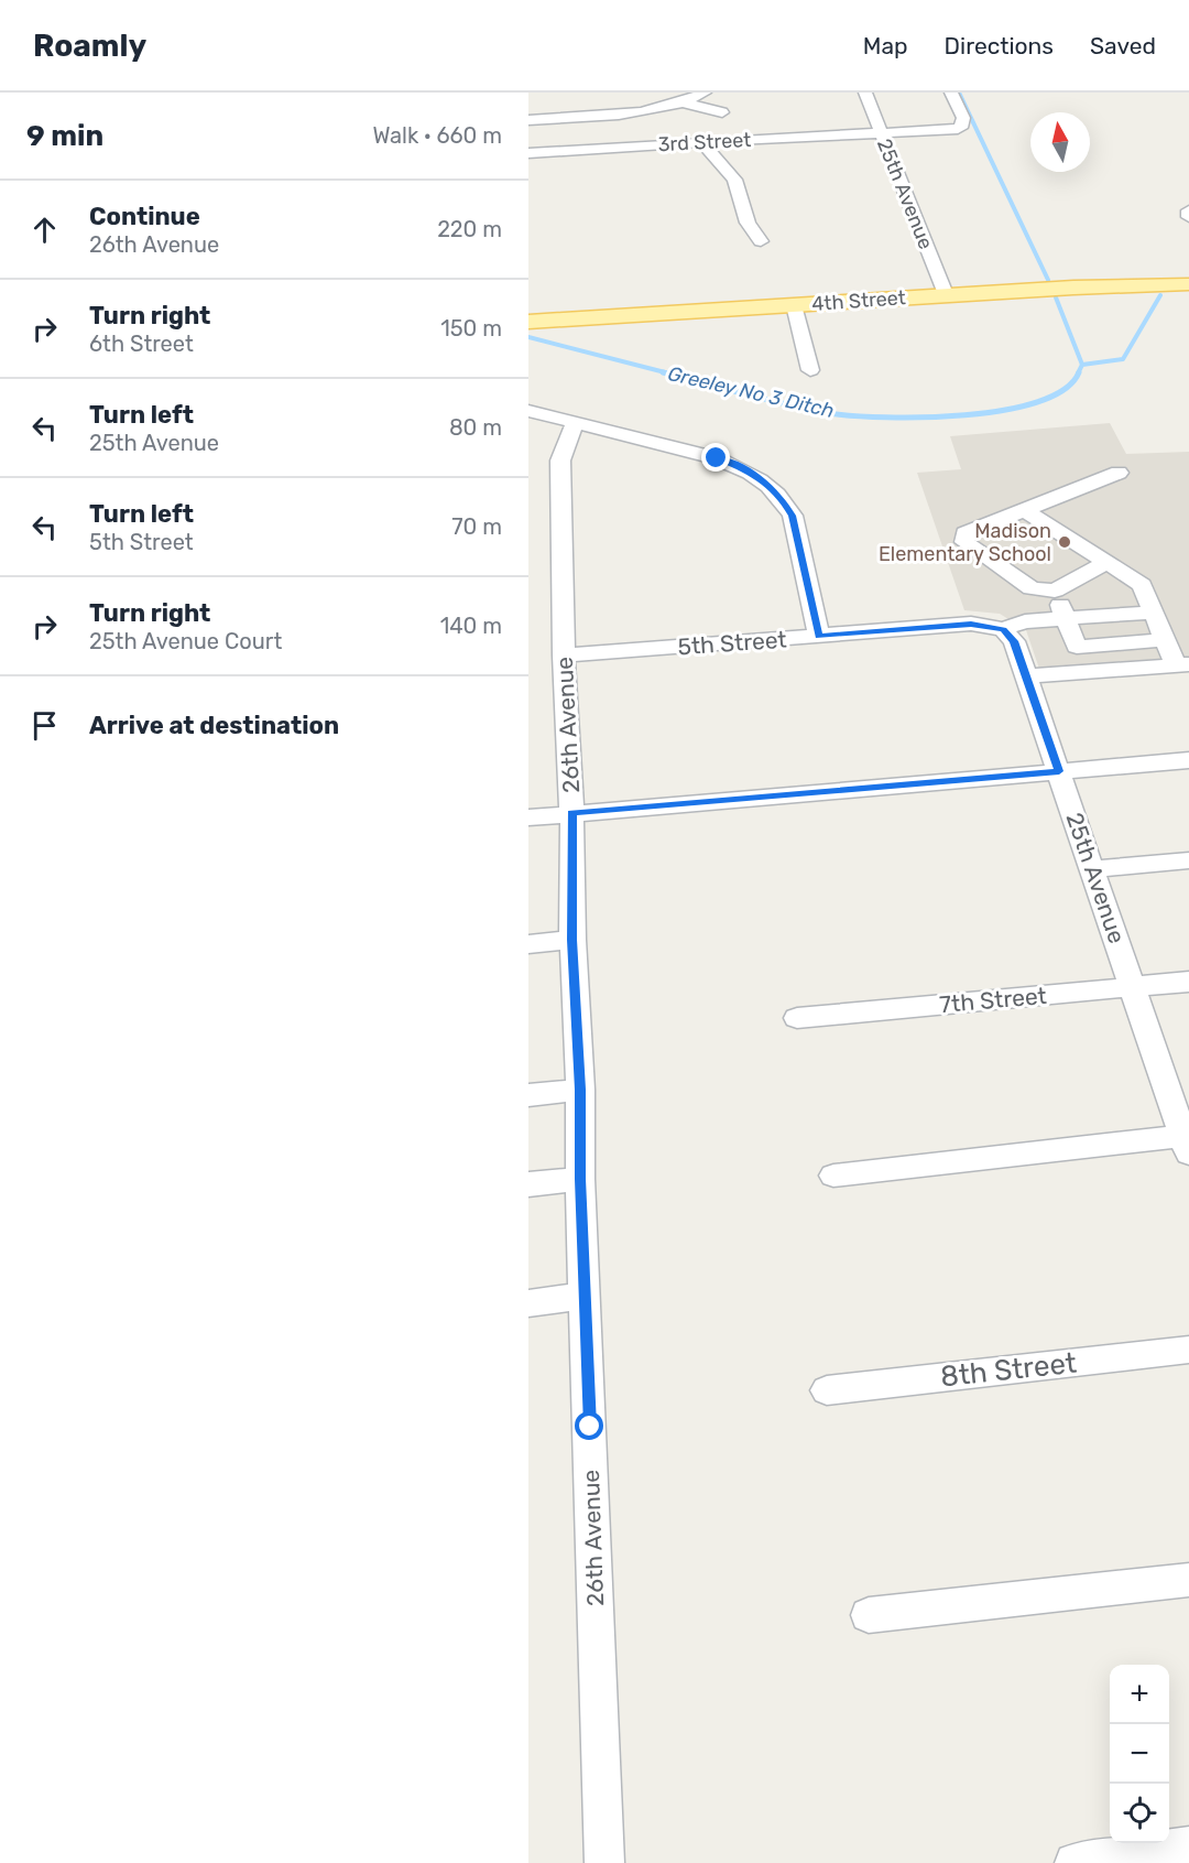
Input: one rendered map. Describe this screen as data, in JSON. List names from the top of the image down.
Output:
{
  "streets": {
    "main road": ["4th Street"],
    "street": [
      "3rd Street",
      "25th Avenue",
      "5th Street",
      "26th Avenue",
      "7th Street",
      "8th Street"
    ]
  },
  "crossings": [
    ["3rd Street", "25th Avenue"],
    ["25th Avenue", "4th Street"],
    ["25th Avenue", "5th Street"],
    ["25th Avenue", "7th Street"],
    ["5th Street", "26th Avenue"]
  ],
  "water": ["Greeley No 3 Ditch"],
  "places": ["Madison Elementary School"],
  "north": "top",
  "page": {
    "header": "Roamly",
    "nav": ["Map", "Directions", "Saved"],
    "heading": ["9 min", "Walk · 660 m"],
    "list": [
      ["Continue", "26th Avenue", "220 m"],
      ["Turn right", "6th Street", "150 m"],
      ["Turn left", "25th Avenue", "80 m"],
      ["Turn left", "5th Street", "70 m"],
      ["Turn right", "25th Avenue Court", "140 m"],
      "Arrive at destination"
    ],
    "map_buttons": ["+", "−"]
  }
}
